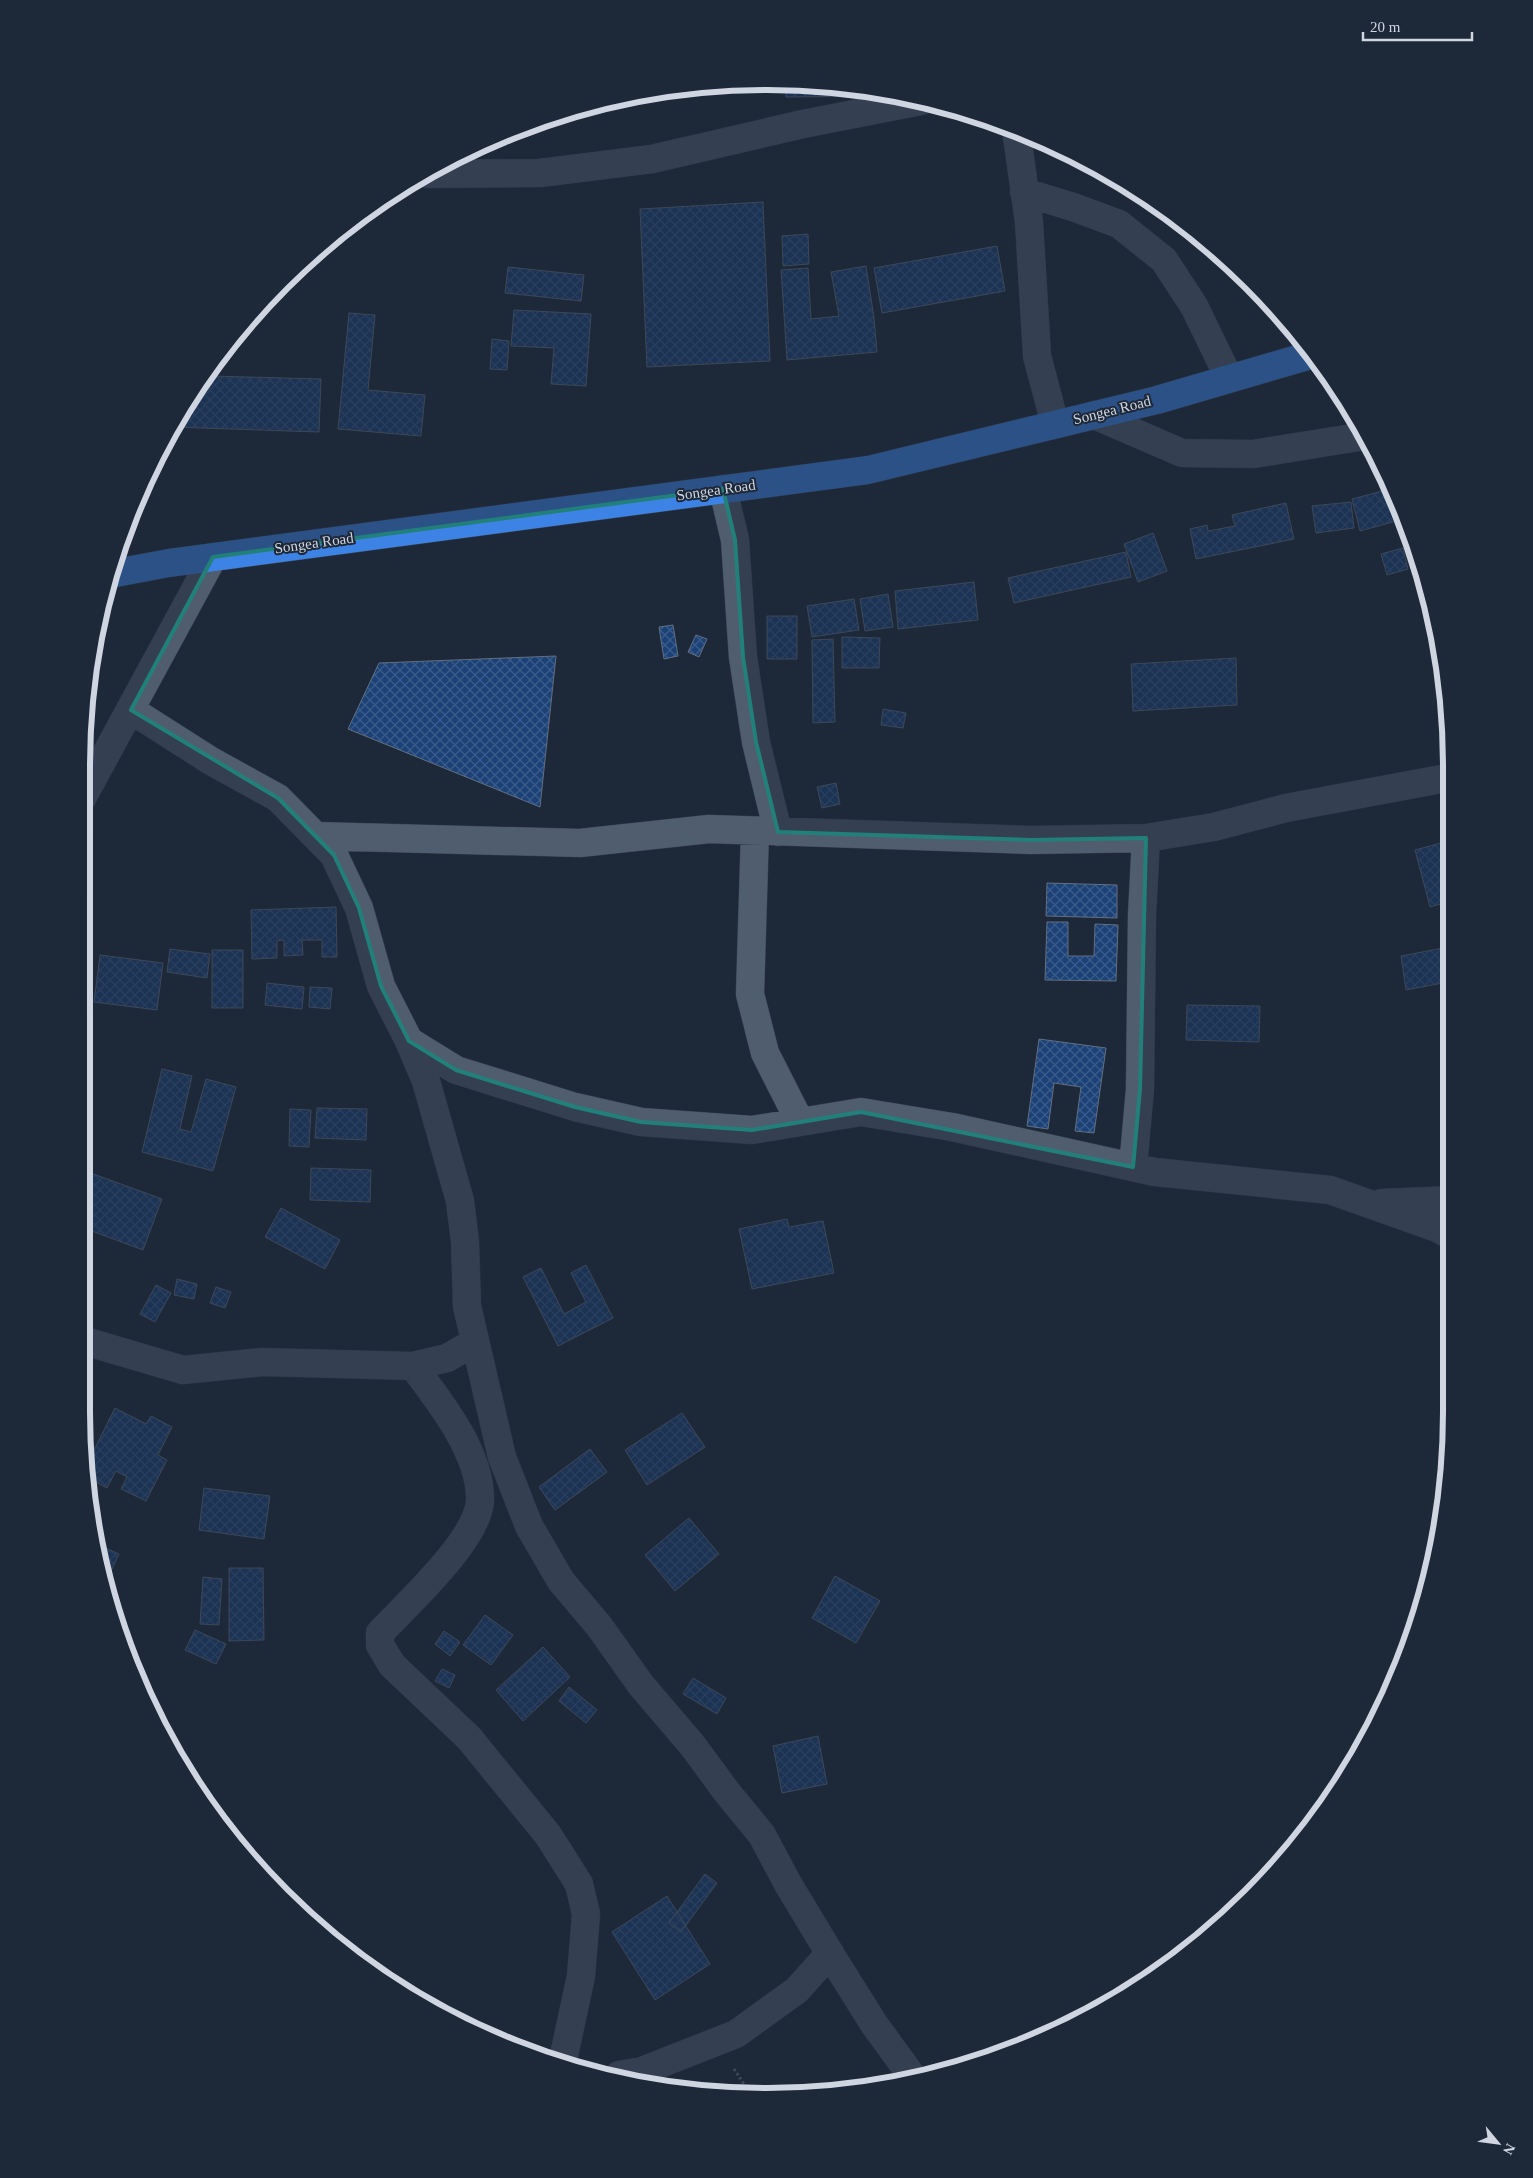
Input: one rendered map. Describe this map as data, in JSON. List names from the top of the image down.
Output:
{
  "streets": {
    "highway": ["Songea Road"]
  },
  "scale_bar": "20 m",
  "north": "bottom right"
}
